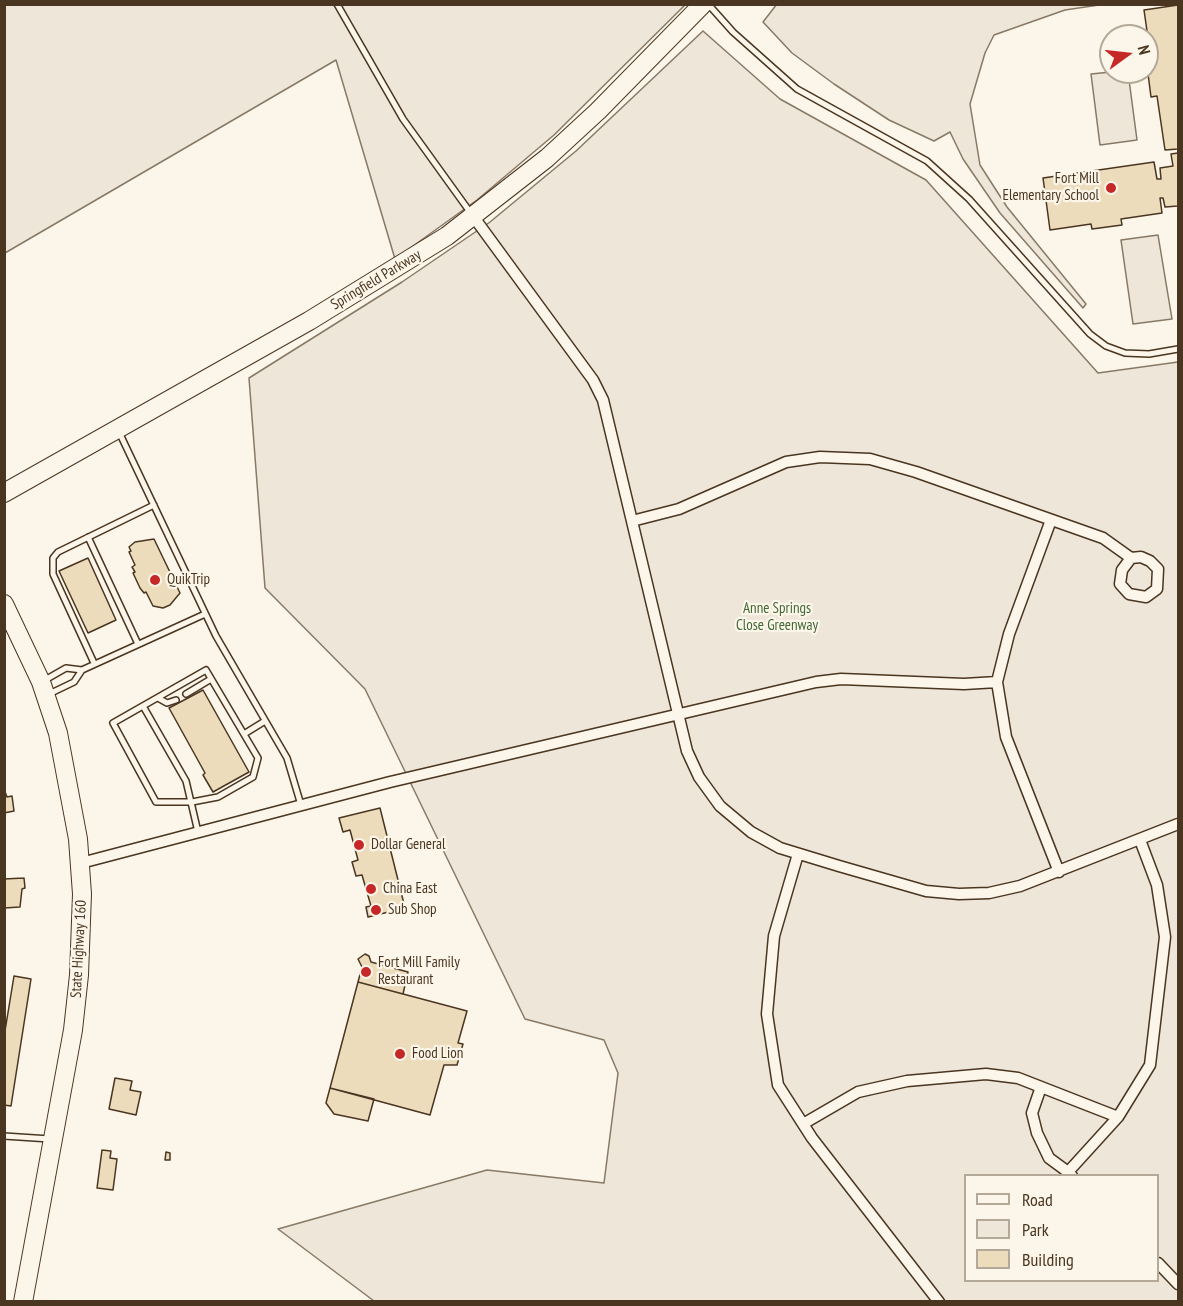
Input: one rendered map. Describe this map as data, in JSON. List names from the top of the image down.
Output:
{
  "streets": {
    "main road": ["Springfield Parkway", "State Highway 160"]
  },
  "parks": ["Anne Springs Close Greenway"],
  "places": [
    "Fort Mill Elementary School",
    "QuikTrip",
    "Dollar General",
    "China East",
    "Sub Shop",
    "Fort Mill Family Restaurant",
    "Food Lion"
  ],
  "legend": ["Road", "Park", "Building"],
  "north": "right"
}
